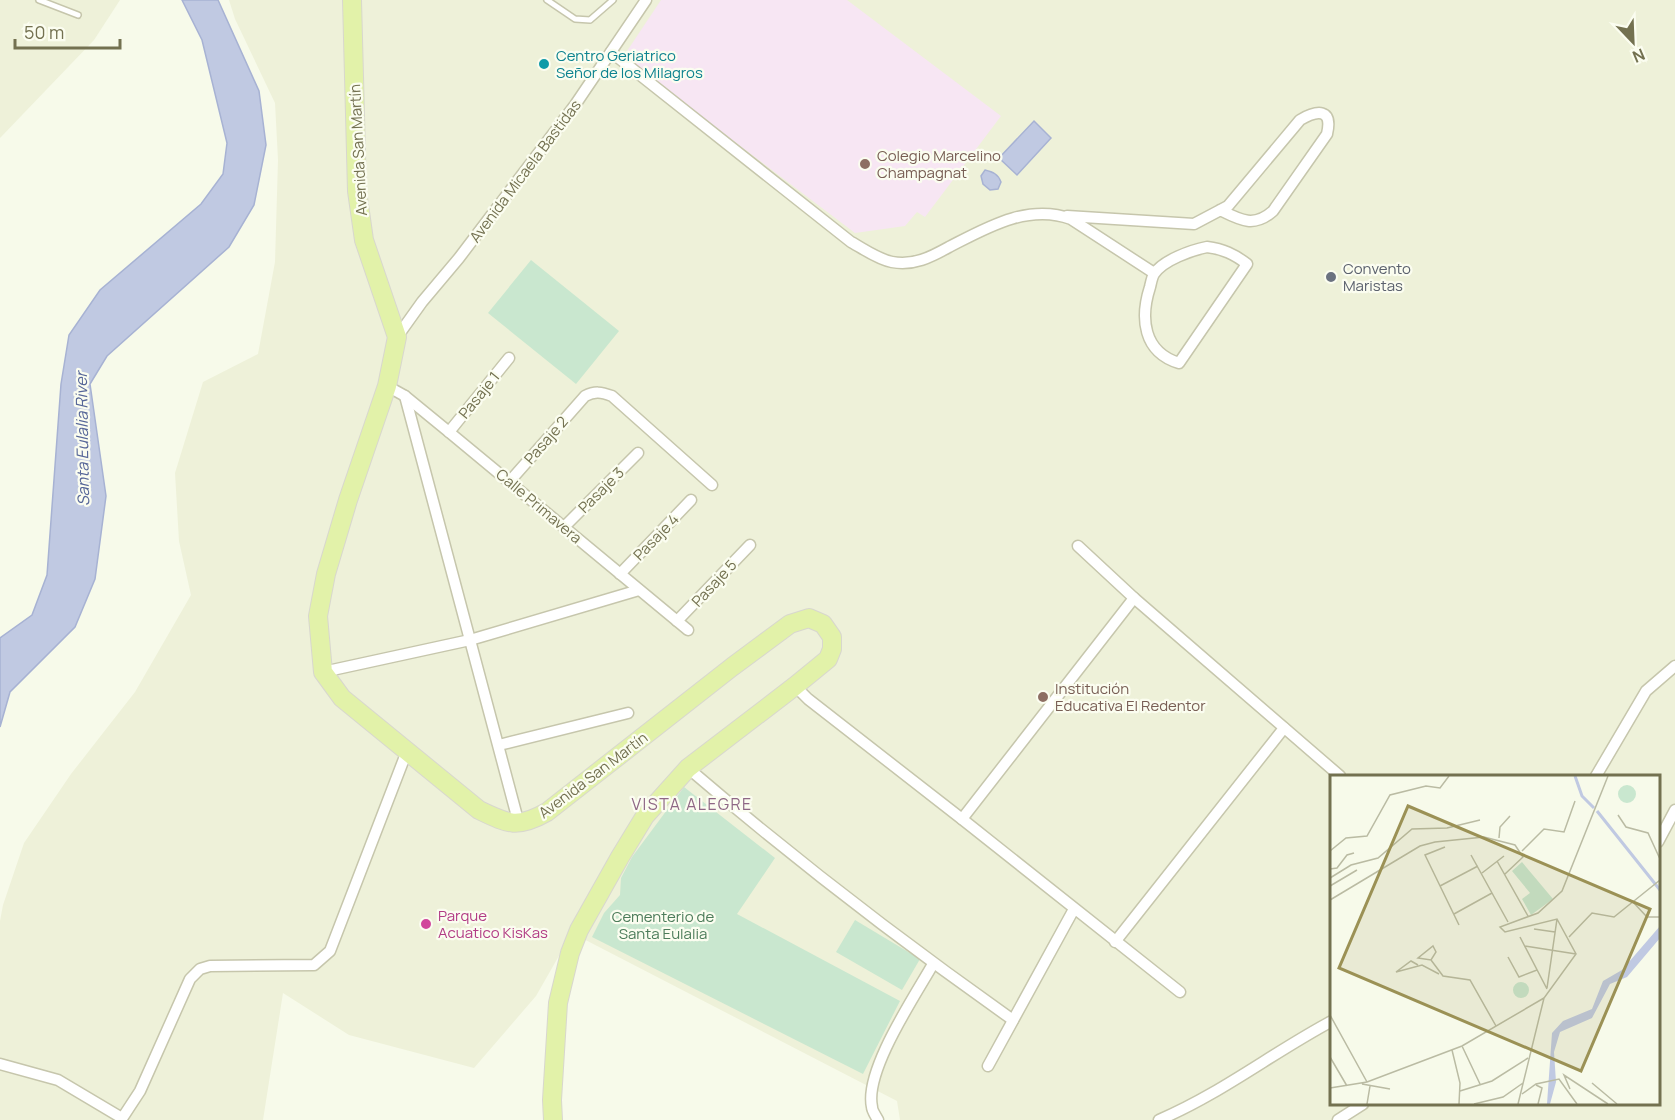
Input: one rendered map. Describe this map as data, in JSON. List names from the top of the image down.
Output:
{
  "streets": {
    "main road": ["Avenida San Martín"],
    "street": [
      "Avenida Micaela Bastidas",
      "Pasaje 1",
      "Pasaje 2",
      "Pasaje 3",
      "Calle Primavera",
      "Pasaje 4",
      "Pasaje 5"
    ]
  },
  "crossings": [
    ["Avenida San Martín", "Avenida Micaela Bastidas"],
    ["Pasaje 1", "Calle Primavera"],
    ["Pasaje 2", "Calle Primavera"],
    ["Pasaje 3", "Calle Primavera"],
    ["Calle Primavera", "Pasaje 4"],
    ["Calle Primavera", "Pasaje 5"]
  ],
  "districts": ["VISTA ALEGRE"],
  "water": ["Santa Eulalia River"],
  "parks": ["Cementerio de Santa Eulalia"],
  "places": [
    "Centro Geriatrico Señor de los Milagros",
    "Colegio Marcelino Champagnat",
    "Convento Maristas",
    "Institución Educativa El Redentor",
    "Parque Acuatico KisKas"
  ],
  "scale_bar": "50 m",
  "north": "bottom right"
}
